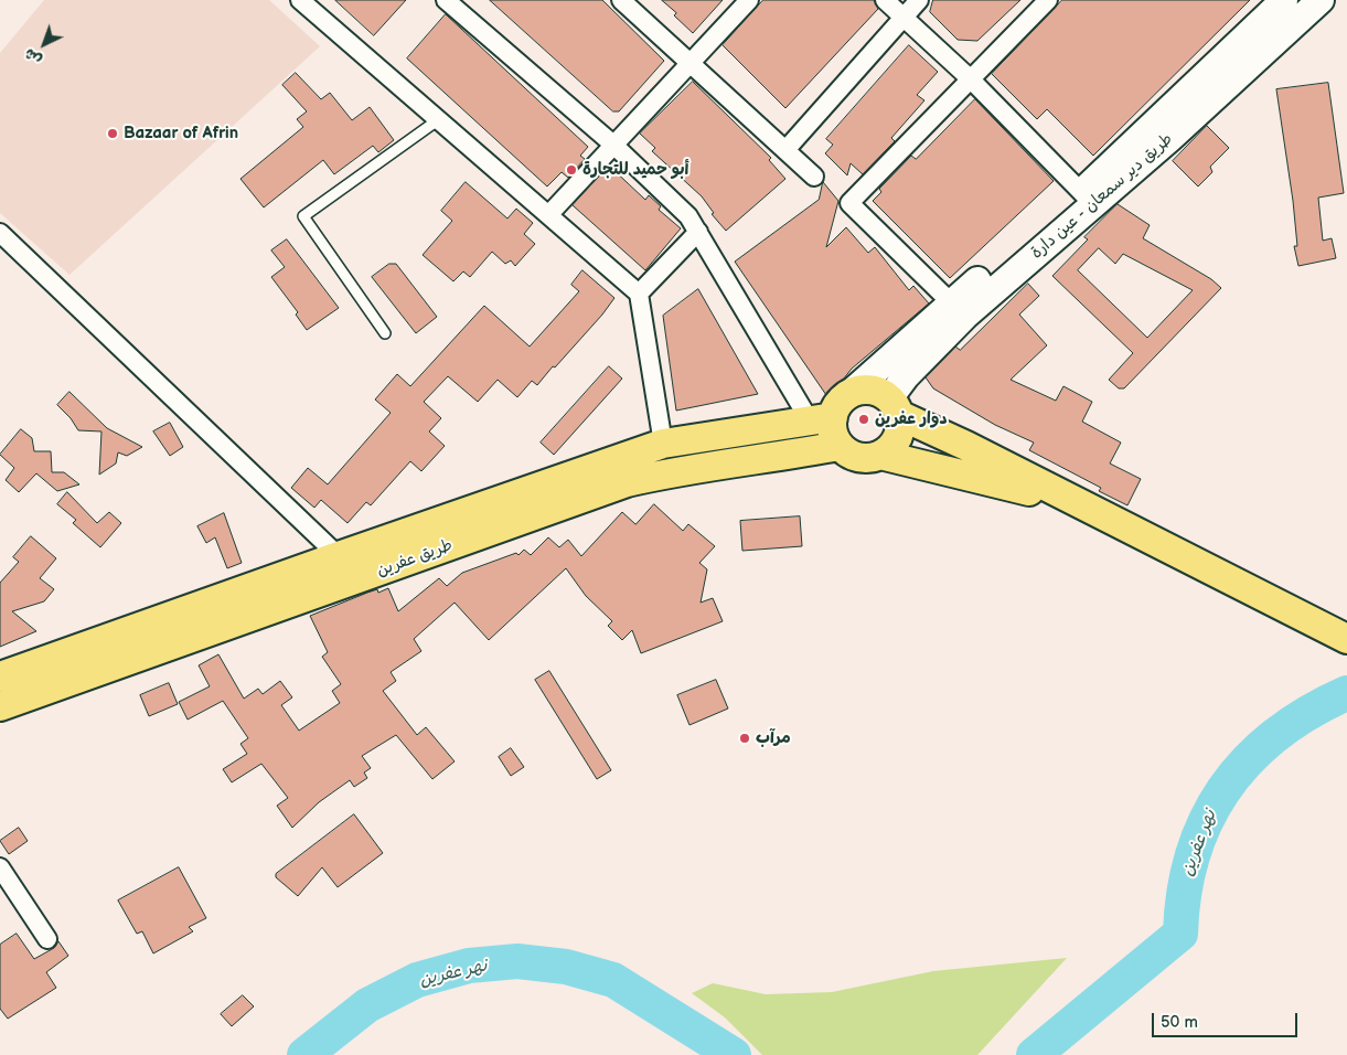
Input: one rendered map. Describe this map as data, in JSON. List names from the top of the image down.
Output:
{
  "streets": {
    "main road": ["طريق دير سمعان - عين دارة", "طريق عفرين"]
  },
  "crossings": [
    ["طريق دير سمعان - عين دارة", "طريق عفرين"]
  ],
  "water": ["نهر عفرين"],
  "places": [
    "Bazaar of Afrin",
    "أبو حميد للتجارة",
    "دوار عفرين",
    "مرآب"
  ],
  "scale_bar": "50 m",
  "north": "bottom left"
}
